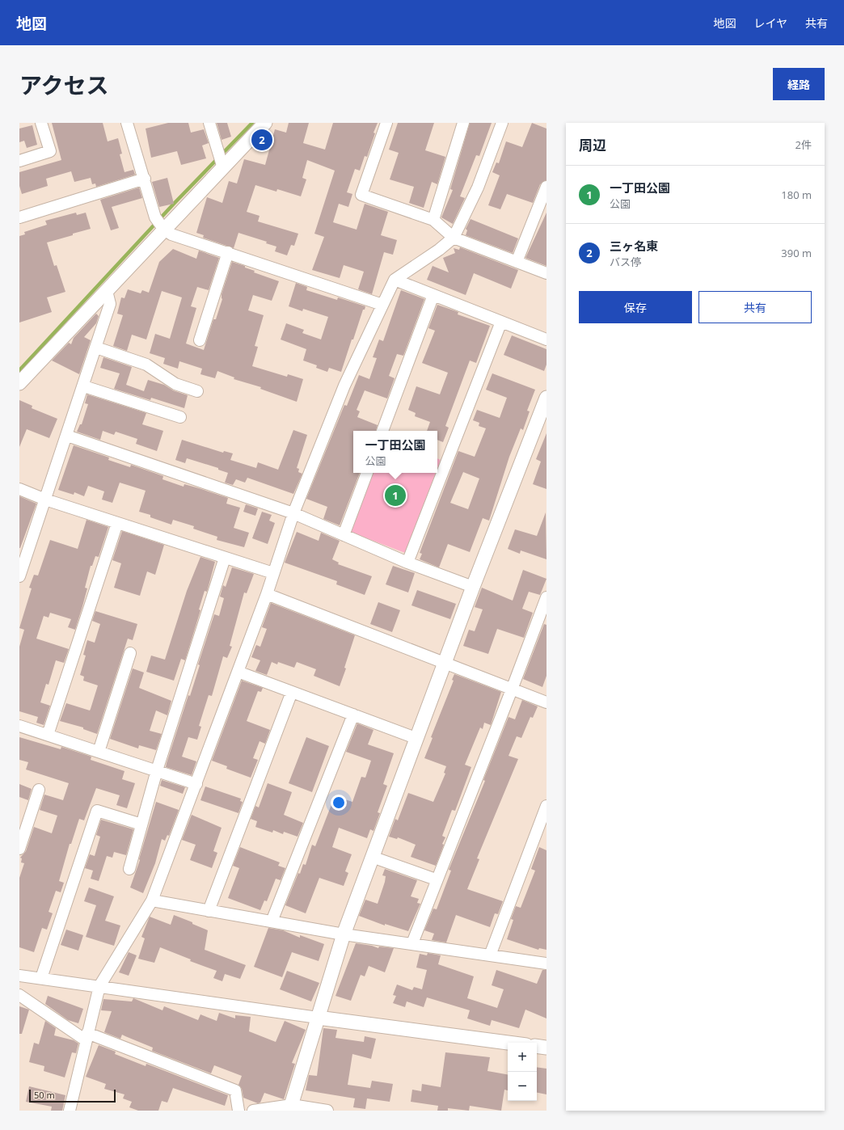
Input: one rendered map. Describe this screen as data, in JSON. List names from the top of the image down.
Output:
{
  "scale_bar": "50 m",
  "page": {
    "header": "地図",
    "nav": ["地図", "レイヤ", "共有"],
    "title": "アクセス",
    "buttons": [
      "経路",
      ["保存", "共有"]
    ],
    "heading": ["周辺", "2件"],
    "pins": ["2", "1"],
    "list": [
      {
        "mark": "1",
        "name": "一丁田公園",
        "note": "公園",
        "value": "180 m"
      },
      {
        "mark": "2",
        "name": "三ヶ名東",
        "note": "バス停",
        "value": "390 m"
      }
    ],
    "popup": ["一丁田公園", "公園"],
    "map_buttons": ["+", "−"],
    "scale": "50 m"
  }
}
